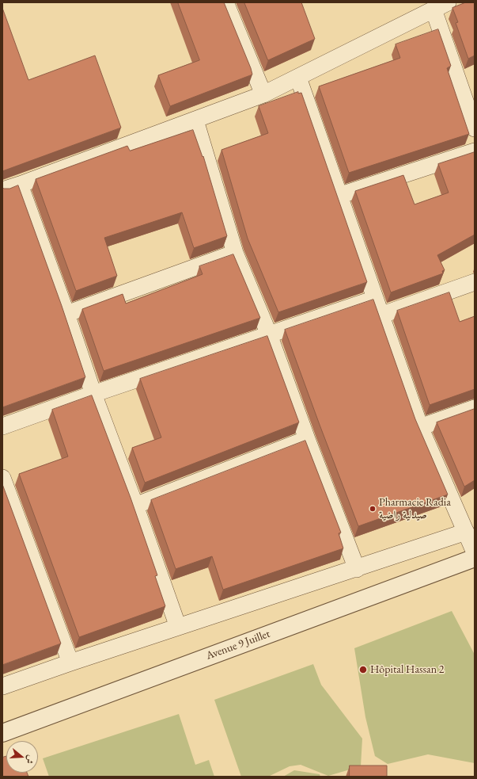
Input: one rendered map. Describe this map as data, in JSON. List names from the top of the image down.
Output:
{
  "streets": {
    "street": ["Avenue 9 Juillet"]
  },
  "places": ["Pharmacie Radia صيدلية راضية", "Hôpital Hassan 2"],
  "north": "right"
}
